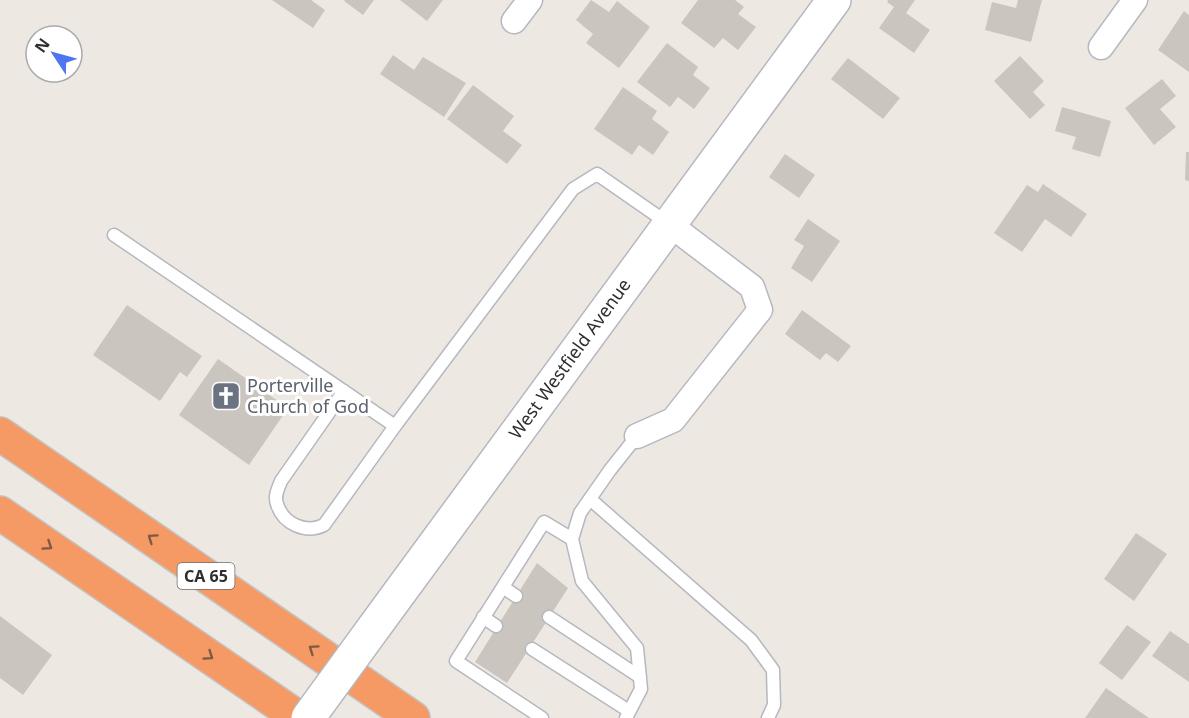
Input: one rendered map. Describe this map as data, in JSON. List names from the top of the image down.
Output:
{
  "streets": {
    "highway": ["CA 65"],
    "street": ["West Westfield Avenue"]
  },
  "places": {
    "church": ["Porterville Church of God"]
  },
  "north": "top left"
}
